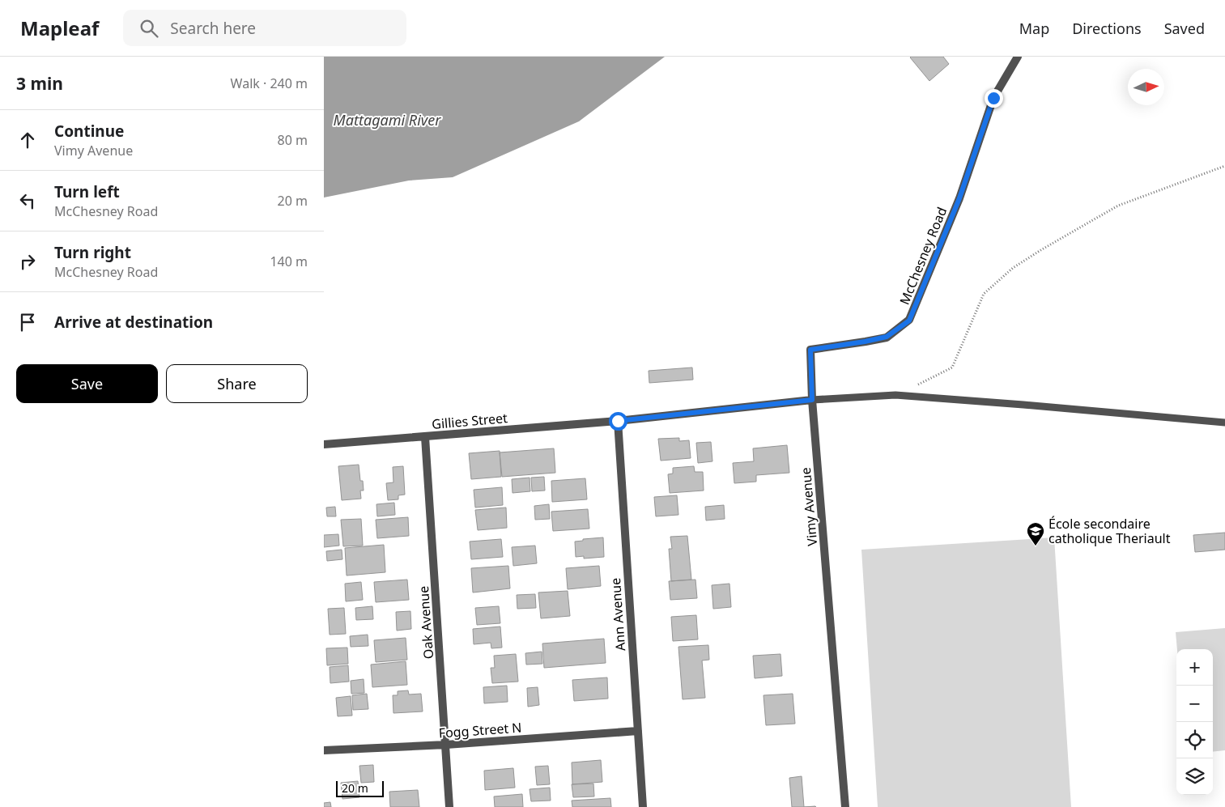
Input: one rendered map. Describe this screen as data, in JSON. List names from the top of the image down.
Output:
{
  "streets": {
    "street": [
      "McChesney Road",
      "Gillies Street",
      "Vimy Avenue",
      "Ann Avenue",
      "Oak Avenue",
      "Fogg Street N"
    ]
  },
  "crossings": [
    ["McChesney Road", "Vimy Avenue"],
    ["Gillies Street", "Ann Avenue"],
    ["Gillies Street", "Oak Avenue"],
    ["Ann Avenue", "Fogg Street N"],
    ["Oak Avenue", "Fogg Street N"]
  ],
  "water": ["Mattagami River"],
  "places": {
    "school or university": ["École secondaire catholique Theriault"]
  },
  "scale_bar": "20 m",
  "north": "right",
  "page": {
    "header": "Mapleaf",
    "search": "Search here",
    "nav": ["Map", "Directions", "Saved"],
    "heading": ["3 min", "Walk · 240 m"],
    "list": [
      ["Continue", "Vimy Avenue", "80 m"],
      ["Turn left", "McChesney Road", "20 m"],
      ["Turn right", "McChesney Road", "140 m"],
      "Arrive at destination"
    ],
    "buttons": ["Save", "Share"],
    "map_buttons": ["+", "−"],
    "scale": "20 m"
  }
}
